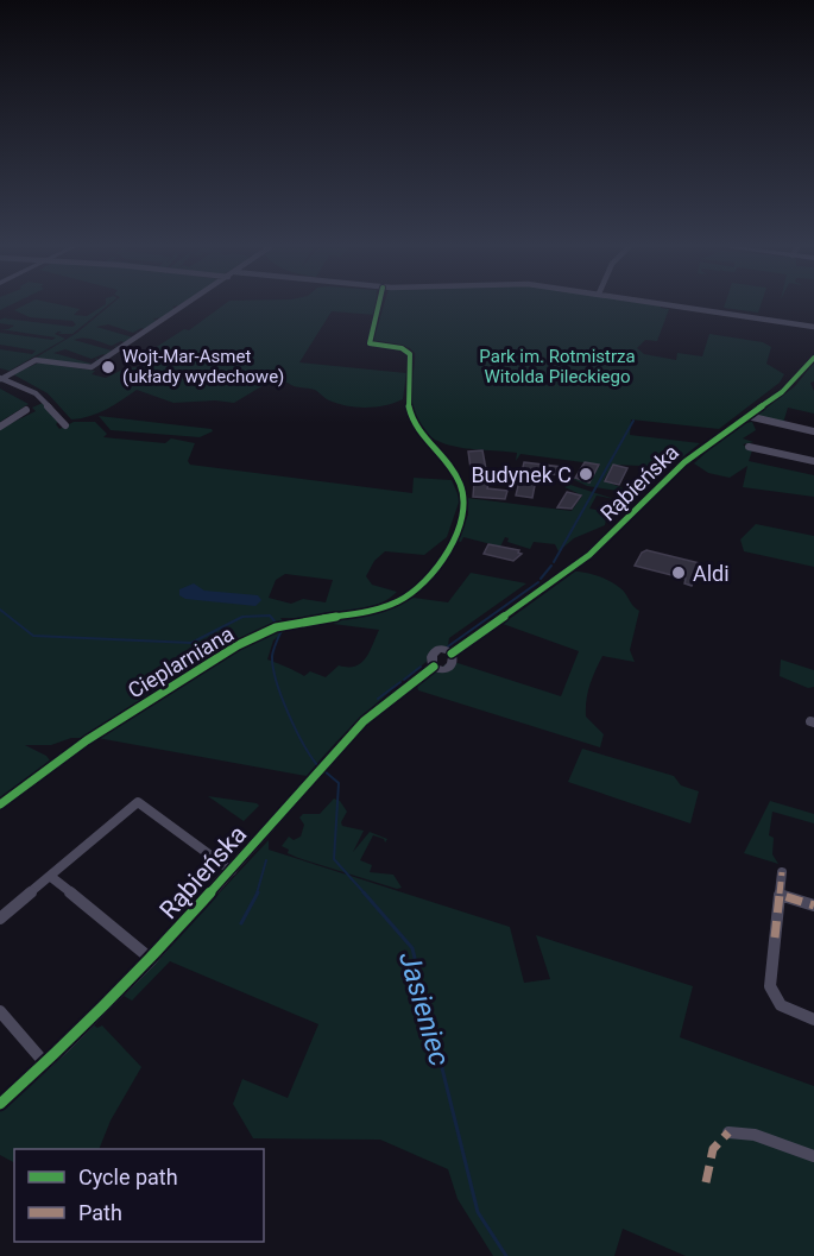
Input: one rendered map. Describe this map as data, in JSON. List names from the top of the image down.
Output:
{
  "streets": {
    "street": ["Rąbieńska", "Cieplarniana"]
  },
  "water": ["Jasieniec"],
  "parks": ["Park im. Rotmistrza Witolda Pileckiego"],
  "places": ["Wojt-Mar-Asmet (układy wydechowe)", "Budynek C", "Aldi"],
  "legend": ["Cycle path", "Path"]
}
